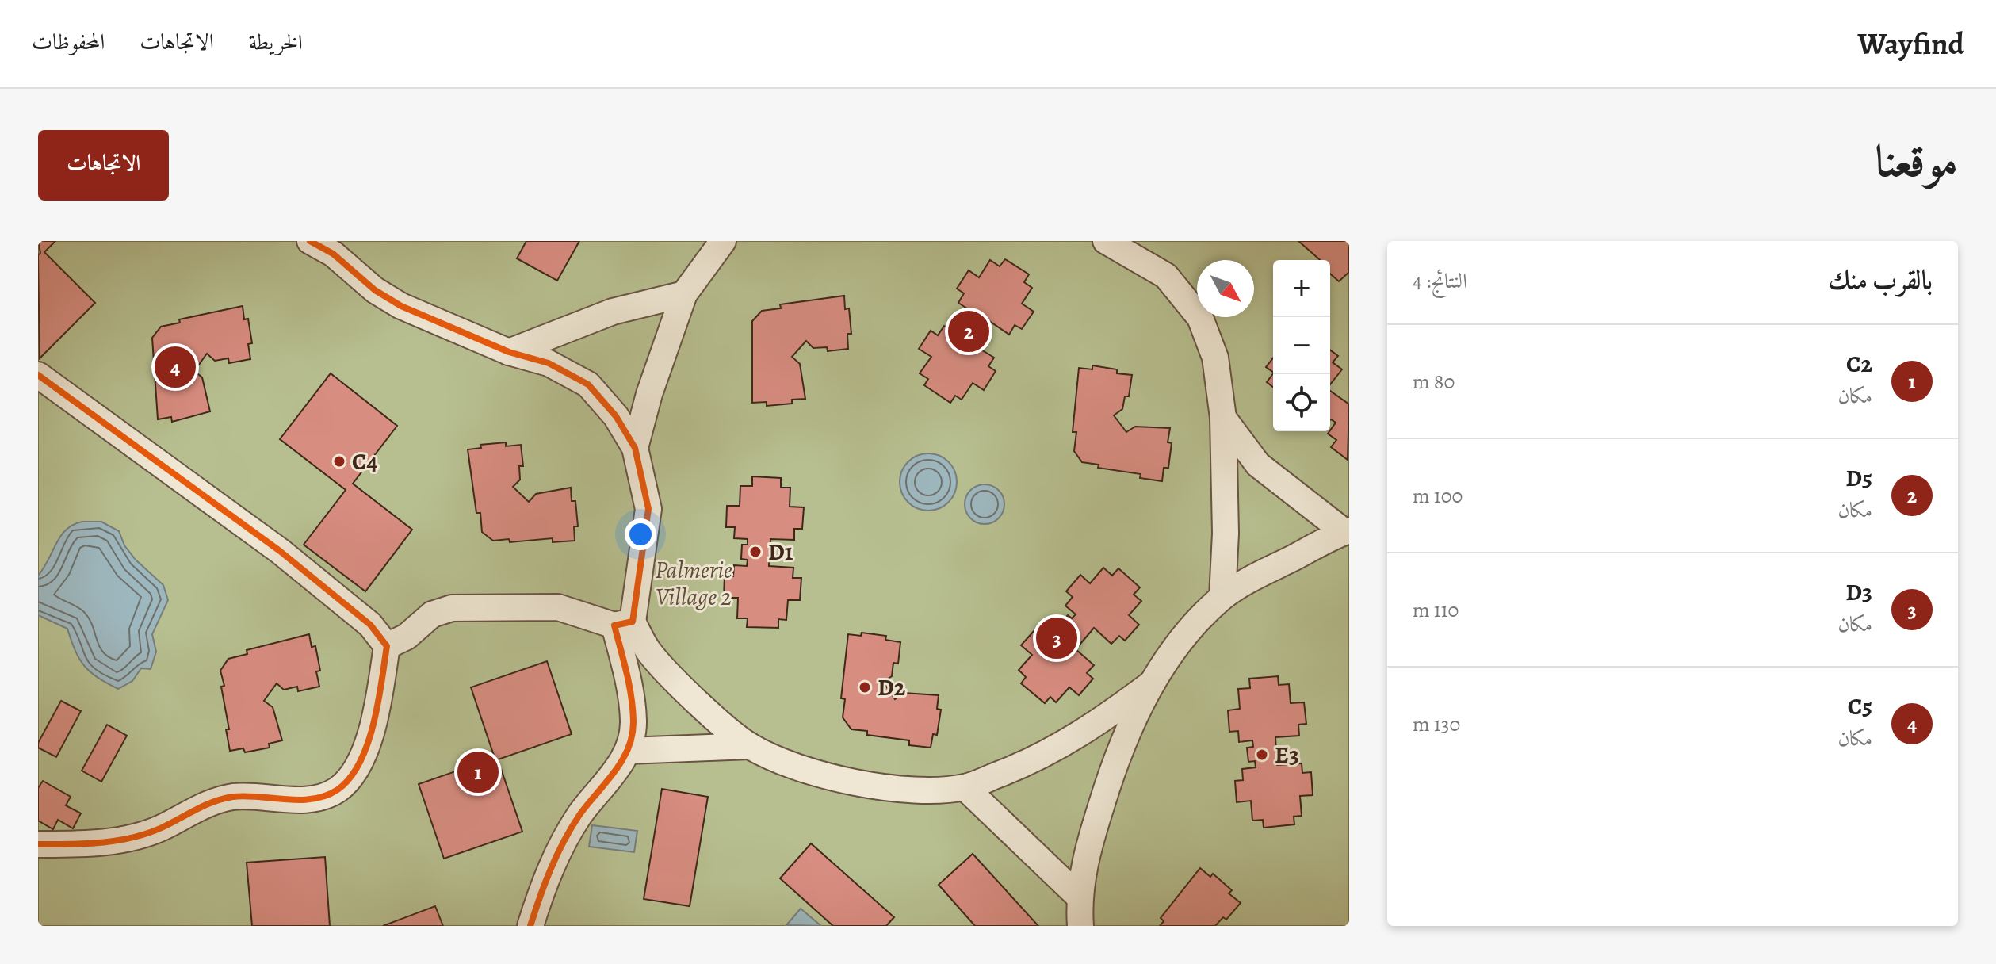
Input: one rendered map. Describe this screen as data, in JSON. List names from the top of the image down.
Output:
{
  "parks": ["Palmerie Village 2"],
  "places": [
    "C4",
    "D1",
    "D2",
    "E3"
  ],
  "north": "bottom right",
  "page": {
    "header": "Wayfind",
    "nav": ["الخريطة", "الاتجاهات", "المحفوظات"],
    "title": "موقعنا",
    "buttons": "الاتجاهات",
    "heading": ["بالقرب منك", "النتائج: 4"],
    "map_buttons": ["+", "−"],
    "pins": [
      "2",
      "4",
      "3",
      "1"
    ],
    "list": [
      {
        "mark": "1",
        "name": "C2",
        "note": "مكان",
        "value": "80 m"
      },
      {
        "mark": "2",
        "name": "D5",
        "note": "مكان",
        "value": "100 m"
      },
      {
        "mark": "3",
        "name": "D3",
        "note": "مكان",
        "value": "110 m"
      },
      {
        "mark": "4",
        "name": "C5",
        "note": "مكان",
        "value": "130 m"
      }
    ]
  }
}
